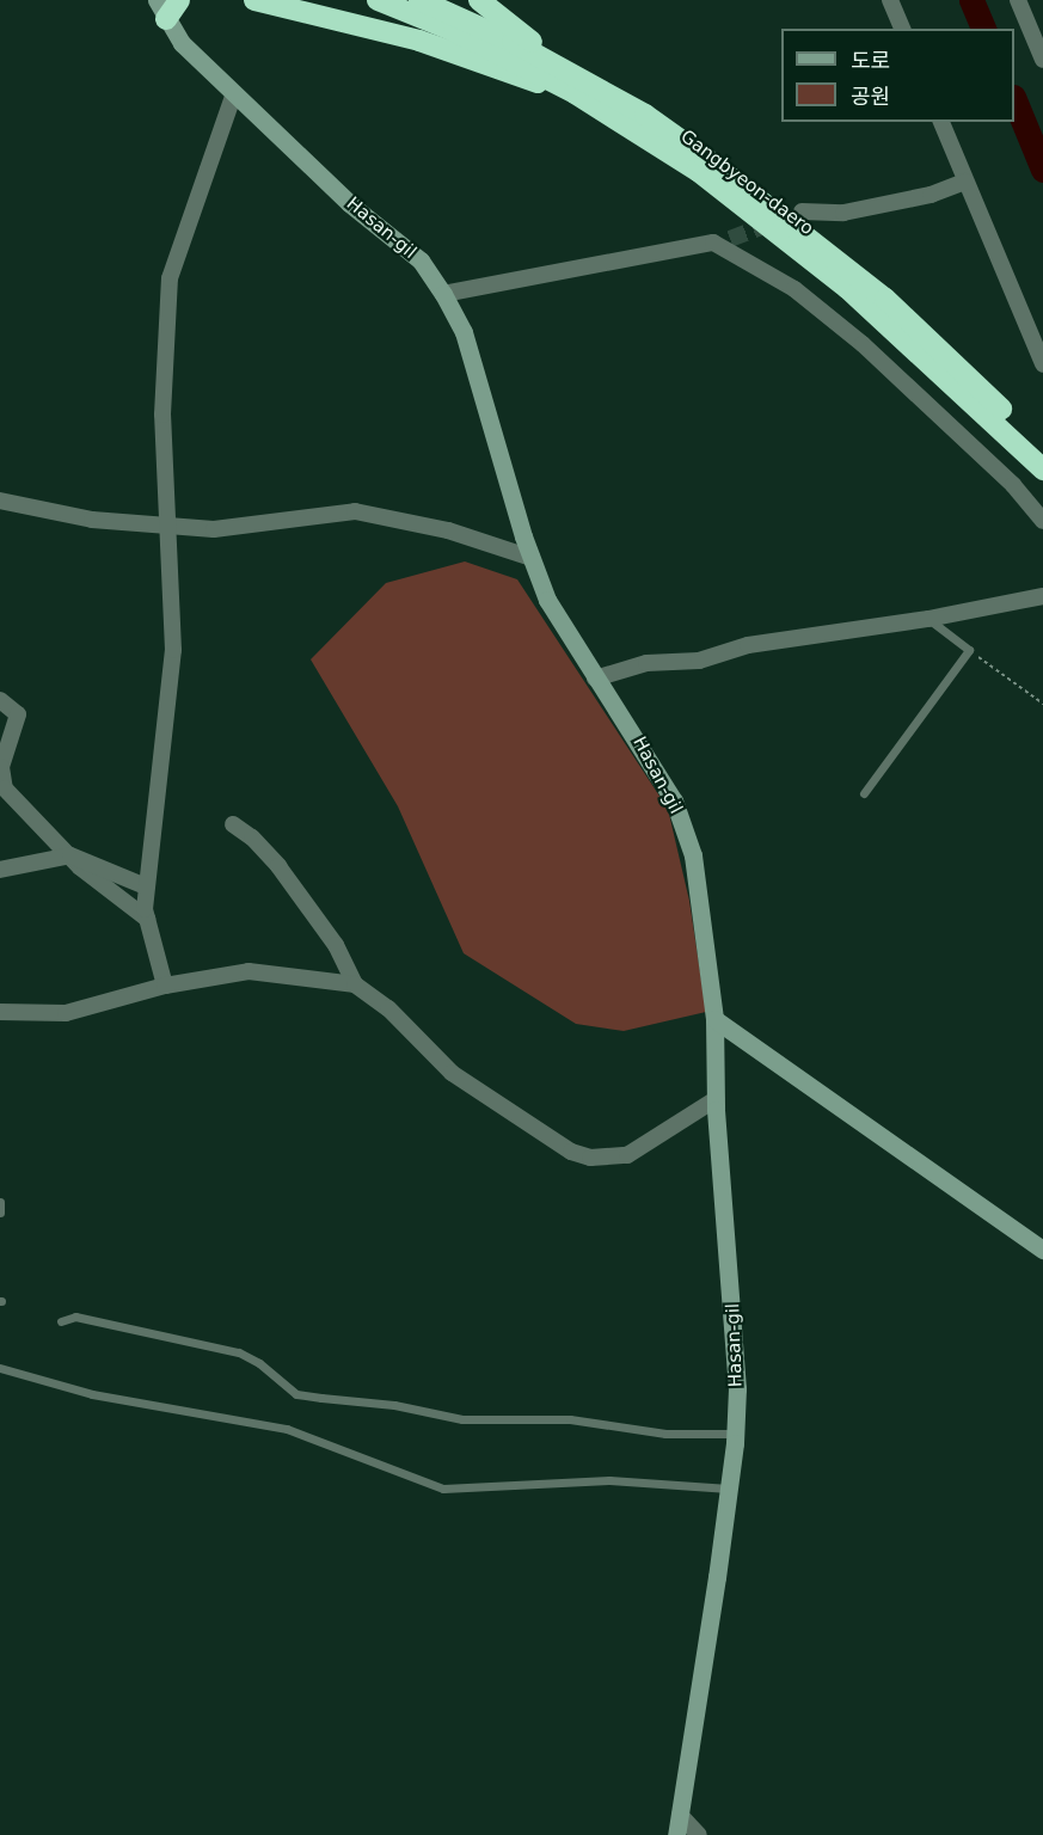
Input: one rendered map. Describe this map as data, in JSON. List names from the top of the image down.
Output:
{
  "streets": {
    "highway": ["Gangbyeon-daero"],
    "street": ["Hasan-gil"]
  },
  "legend": ["도로", "공원"]
}
